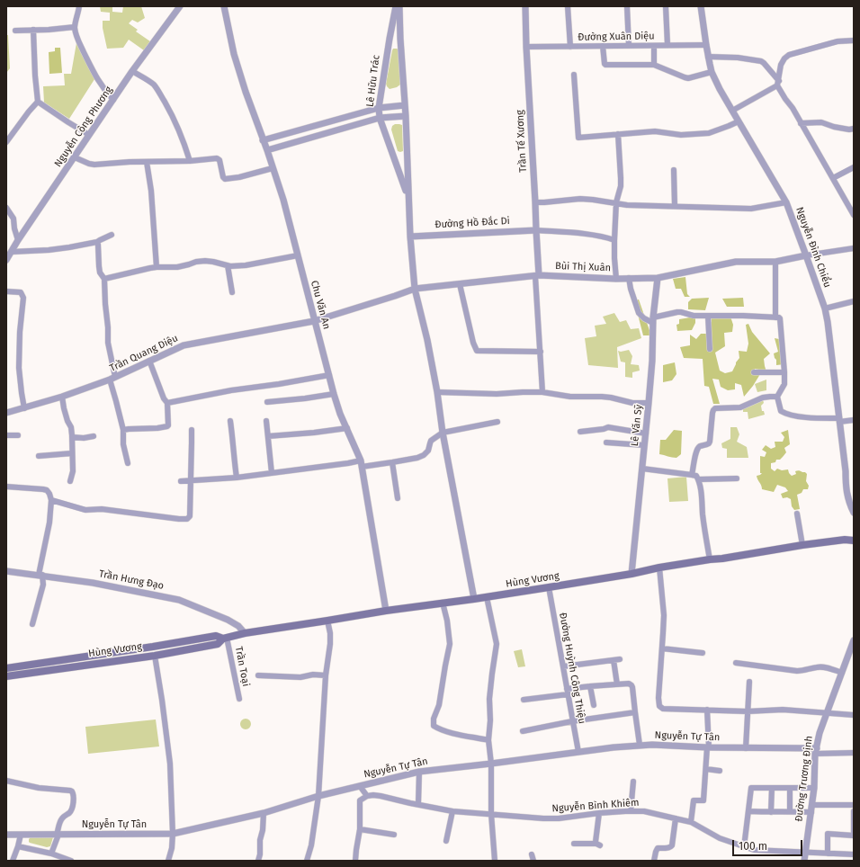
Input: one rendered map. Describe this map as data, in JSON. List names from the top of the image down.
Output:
{
  "streets": {
    "main road": ["Hùng Vương"],
    "street": [
      "Đường Xuân Diệu",
      "Lê Hữu Trác",
      "Nguyễn Công Phương",
      "Trần Tế Xương",
      "Đường Hồ Đắc Di",
      "Nguyễn Đình Chiểu",
      "Bùi Thị Xuân",
      "Chu Văn An",
      "Trần Quang Diệu",
      "Lê Văn Sỹ",
      "Trần Hưng Đạo",
      "Trần Toại",
      "Đường Huỳnh Công Thiệu",
      "Nguyễn Tự Tân",
      "Đường Trương Định",
      "Nguyễn Bình Khiêm"
    ]
  },
  "crossings": [
    ["Đường Xuân Diệu", "Trần Tế Xương"],
    ["Đường Xuân Diệu", "Nguyễn Đình Chiểu"],
    ["Lê Hữu Trác", "Đường Hồ Đắc Di"],
    ["Lê Hữu Trác", "Bùi Thị Xuân"],
    ["Lê Hữu Trác", "Hùng Vương"],
    ["Trần Tế Xương", "Đường Hồ Đắc Di"],
    ["Trần Tế Xương", "Bùi Thị Xuân"],
    ["Nguyễn Đình Chiểu", "Bùi Thị Xuân"],
    ["Bùi Thị Xuân", "Chu Văn An"],
    ["Bùi Thị Xuân", "Trần Quang Diệu"],
    ["Bùi Thị Xuân", "Lê Văn Sỹ"],
    ["Chu Văn An", "Trần Quang Diệu"],
    ["Chu Văn An", "Hùng Vương"],
    ["Lê Văn Sỹ", "Hùng Vương"],
    ["Trần Hưng Đạo", "Hùng Vương"],
    ["Hùng Vương", "Trần Toại"],
    ["Hùng Vương", "Đường Huỳnh Công Thiệu"],
    ["Đường Huỳnh Công Thiệu", "Nguyễn Tự Tân"],
    ["Nguyễn Tự Tân", "Đường Trương Định"],
    ["Đường Trương Định", "Nguyễn Bình Khiêm"]
  ],
  "scale_bar": "100 m"
}
